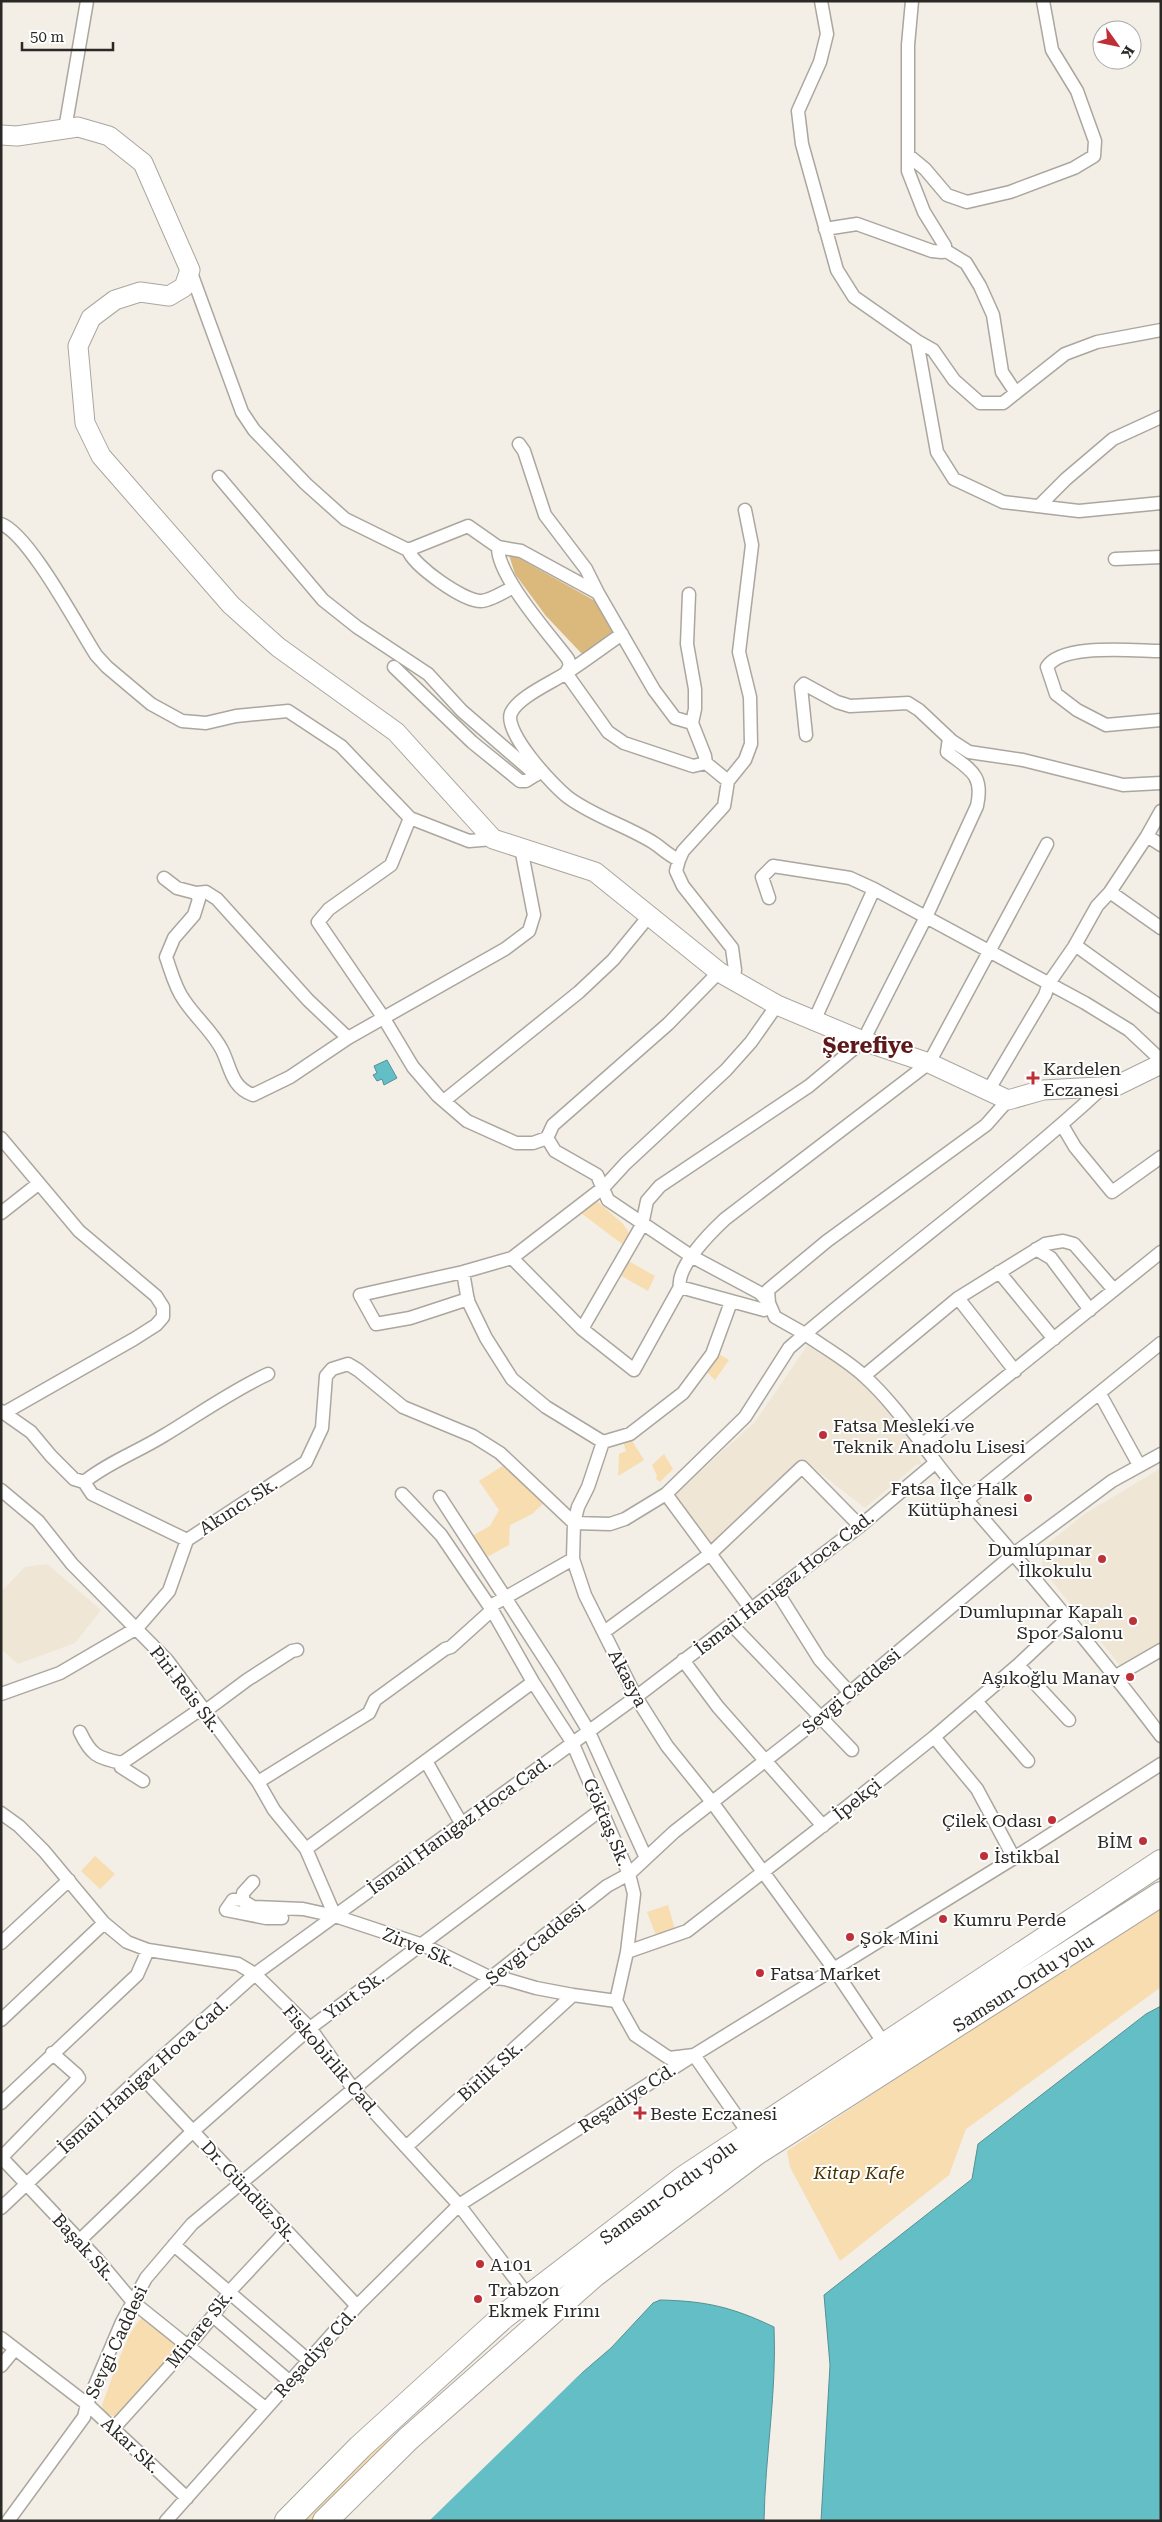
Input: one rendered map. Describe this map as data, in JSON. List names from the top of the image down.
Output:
{
  "streets": {
    "highway": ["Samsun-Ordu yolu"],
    "street": [
      "Akıncı Sk.",
      "İsmail Hanigaz Hoca Cad.",
      "Akasya",
      "Piri Reis Sk.",
      "Sevgi Caddesi",
      "İpekçi",
      "Göktaş Sk.",
      "Zirve Sk.",
      "Yurt Sk.",
      "Fiskobirlik Cad.",
      "Birlik Sk.",
      "Reşadiye Cd.",
      "Dr. Gündüz Sk.",
      "Başak Sk.",
      "Minare Sk.",
      "Akar Sk."
    ]
  },
  "crossings": [
    ["Akıncı Sk.", "Akasya"],
    ["Akıncı Sk.", "Piri Reis Sk."],
    ["İsmail Hanigaz Hoca Cad.", "Akasya"],
    ["İsmail Hanigaz Hoca Cad.", "Piri Reis Sk."],
    ["İsmail Hanigaz Hoca Cad.", "Göktaş Sk."],
    ["İsmail Hanigaz Hoca Cad.", "Zirve Sk."],
    ["İsmail Hanigaz Hoca Cad.", "Fiskobirlik Cad."],
    ["İsmail Hanigaz Hoca Cad.", "Dr. Gündüz Sk."],
    ["İsmail Hanigaz Hoca Cad.", "Başak Sk."],
    ["Akasya", "Sevgi Caddesi"],
    ["Akasya", "İpekçi"],
    ["Akasya", "Samsun-Ordu yolu"],
    ["Akasya", "Reşadiye Cd."],
    ["Piri Reis Sk.", "Zirve Sk."],
    ["Sevgi Caddesi", "Göktaş Sk."],
    ["Sevgi Caddesi", "Zirve Sk."],
    ["Sevgi Caddesi", "Fiskobirlik Cad."],
    ["Sevgi Caddesi", "Dr. Gündüz Sk."],
    ["Sevgi Caddesi", "Başak Sk."],
    ["Sevgi Caddesi", "Akar Sk."],
    ["İpekçi", "Göktaş Sk."],
    ["Göktaş Sk.", "Zirve Sk."],
    ["Göktaş Sk.", "Yurt Sk."],
    ["Zirve Sk.", "Yurt Sk."],
    ["Zirve Sk.", "Birlik Sk."],
    ["Samsun-Ordu yolu", "Fiskobirlik Cad."],
    ["Yurt Sk.", "Fiskobirlik Cad."],
    ["Yurt Sk.", "Dr. Gündüz Sk."],
    ["Yurt Sk.", "Başak Sk."],
    ["Fiskobirlik Cad.", "Birlik Sk."],
    ["Fiskobirlik Cad.", "Reşadiye Cd."],
    ["Reşadiye Cd.", "Dr. Gündüz Sk."],
    ["Reşadiye Cd.", "Başak Sk."],
    ["Reşadiye Cd.", "Akar Sk."],
    ["Dr. Gündüz Sk.", "Minare Sk."],
    ["Başak Sk.", "Minare Sk."],
    ["Minare Sk.", "Akar Sk."]
  ],
  "districts": ["Şerefiye"],
  "parks": ["Kitap Kafe"],
  "places": {
    "health": ["Kardelen Eczanesi", "Beste Eczanesi"],
    "other": [
      "Fatsa Mesleki ve Teknik Anadolu Lisesi",
      "Fatsa İlçe Halk Kütüphanesi",
      "Dumlupınar İlkokulu",
      "Dumlupınar Kapalı Spor Salonu",
      "Aşıkoğlu Manav",
      "Çilek Odası",
      "BİM",
      "İstikbal",
      "Kumru Perde",
      "Şok Mini",
      "Fatsa Market",
      "A101",
      "Trabzon Ekmek Fırını"
    ]
  },
  "scale_bar": "50 m",
  "north": "bottom right"
}
